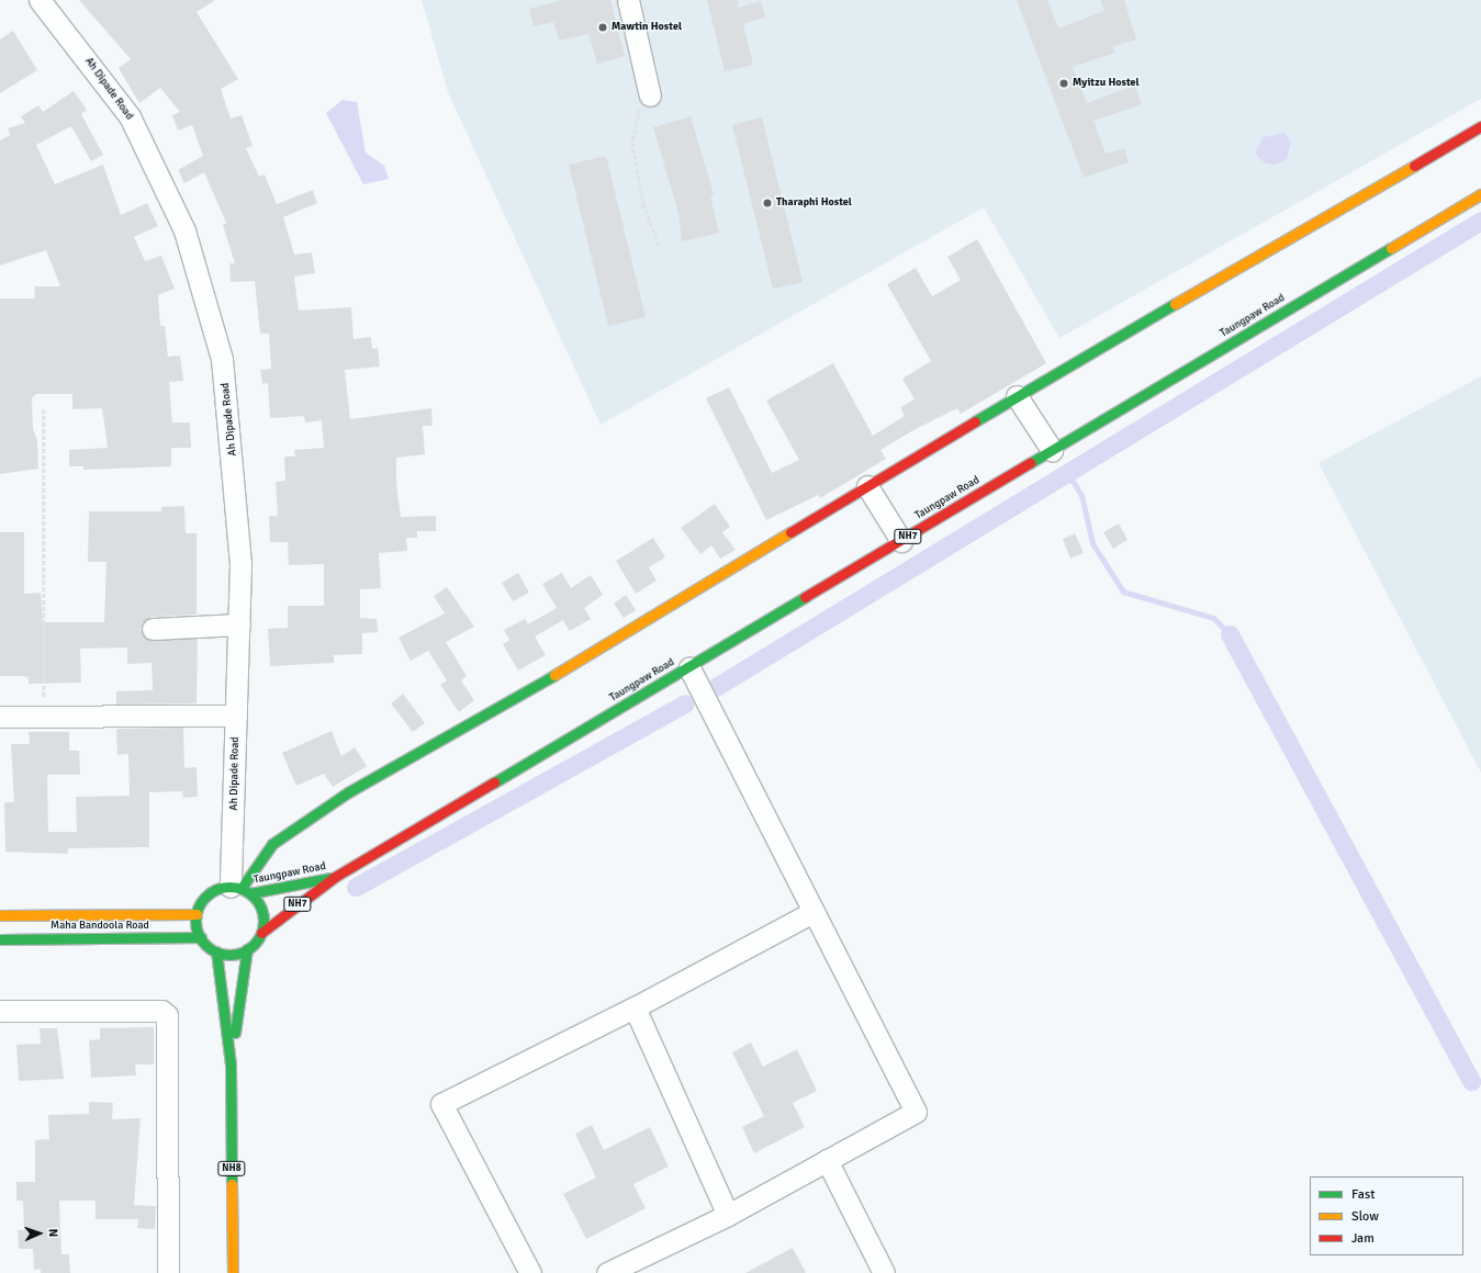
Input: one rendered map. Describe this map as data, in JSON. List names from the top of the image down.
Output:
{
  "streets": {
    "main road": [
      "Taungpaw Road",
      "NH7",
      "Maha Bandoola Road",
      "NH8"
    ],
    "street": ["Ah Dipade Road"]
  },
  "crossings": [
    ["Ah Dipade Road", "Taungpaw Road"],
    ["Ah Dipade Road", "Maha Bandoola Road"],
    ["Ah Dipade Road", "NH8"],
    ["Taungpaw Road", "Maha Bandoola Road"],
    ["Taungpaw Road", "NH8"],
    ["Maha Bandoola Road", "NH8"]
  ],
  "places": ["Mawtin Hostel", "Myitzu Hostel", "Tharaphi Hostel"],
  "legend": ["Fast", "Slow", "Jam"],
  "north": "right"
}
